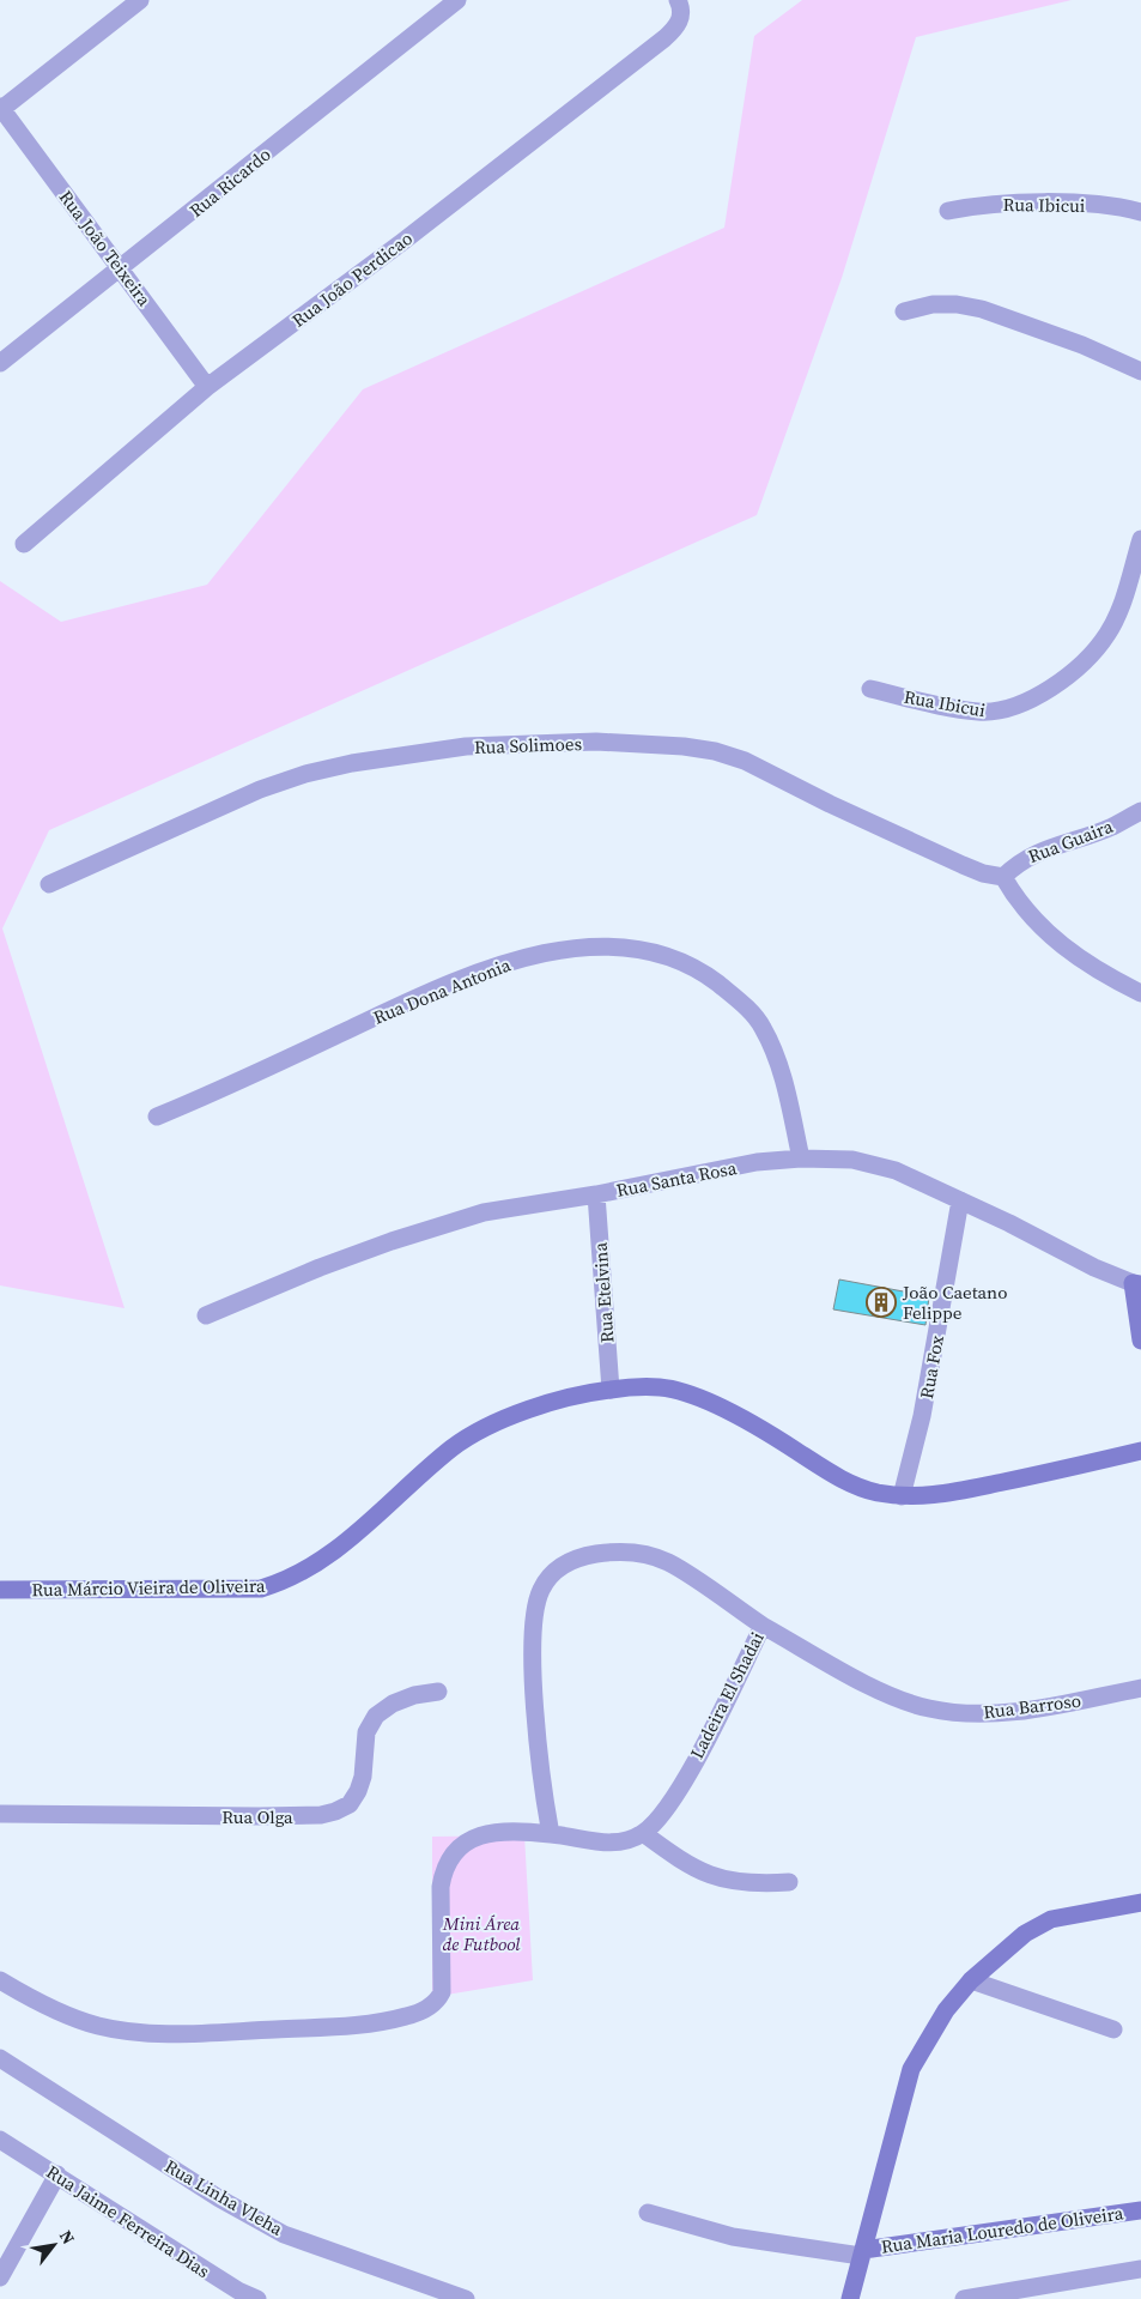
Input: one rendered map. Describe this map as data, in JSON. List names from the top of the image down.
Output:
{
  "streets": {
    "main road": ["Rua Márcio Vieira de Oliveira", "Rua Maria Louredo de Oliveira"],
    "street": [
      "Rua Ricardo",
      "Rua Ibicui",
      "Rua João Teixeira",
      "Rua João Perdicao",
      "Rua Solimoes",
      "Rua Guaira",
      "Rua Dona Antonia",
      "Rua Santa Rosa",
      "Rua Etelvina",
      "Rua Fox",
      "Ladeira El Shadai",
      "Rua Barroso",
      "Rua Olga",
      "Rua Linha Vleha",
      "Rua Jaime Ferreira Dias"
    ]
  },
  "crossings": [
    ["Rua Ricardo", "Rua João Teixeira"],
    ["Rua João Teixeira", "Rua João Perdicao"],
    ["Rua Solimoes", "Rua Guaira"],
    ["Rua Dona Antonia", "Rua Santa Rosa"],
    ["Rua Santa Rosa", "Rua Etelvina"],
    ["Rua Santa Rosa", "Rua Fox"],
    ["Rua Etelvina", "Rua Márcio Vieira de Oliveira"],
    ["Rua Fox", "Rua Márcio Vieira de Oliveira"],
    ["Ladeira El Shadai", "Rua Barroso"]
  ],
  "parks": ["Mini Área de Futbool"],
  "places": {
    "building": ["João Caetano Felippe"]
  },
  "north": "top right"
}
